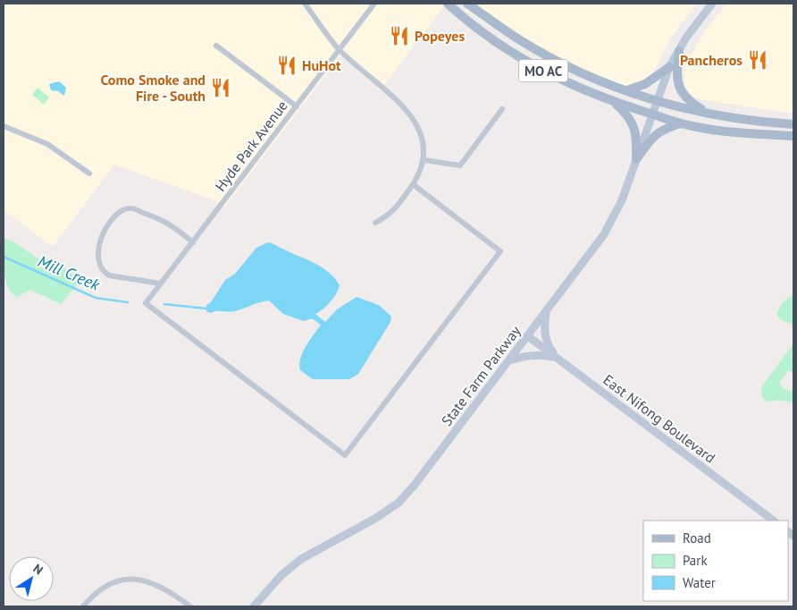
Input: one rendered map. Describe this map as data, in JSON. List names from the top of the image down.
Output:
{
  "streets": {
    "main road": ["MO AC"],
    "street": ["Hyde Park Avenue", "State Farm Parkway", "East Nifong Boulevard"]
  },
  "crossings": [
    ["MO AC", "State Farm Parkway"],
    ["State Farm Parkway", "East Nifong Boulevard"]
  ],
  "water": ["Mill Creek"],
  "places": {
    "restaurant": [
      "Popeyes",
      "Pancheros",
      "HuHot",
      "Como Smoke and Fire - South"
    ]
  },
  "legend": ["Road", "Park", "Water"],
  "north": "top right"
}
